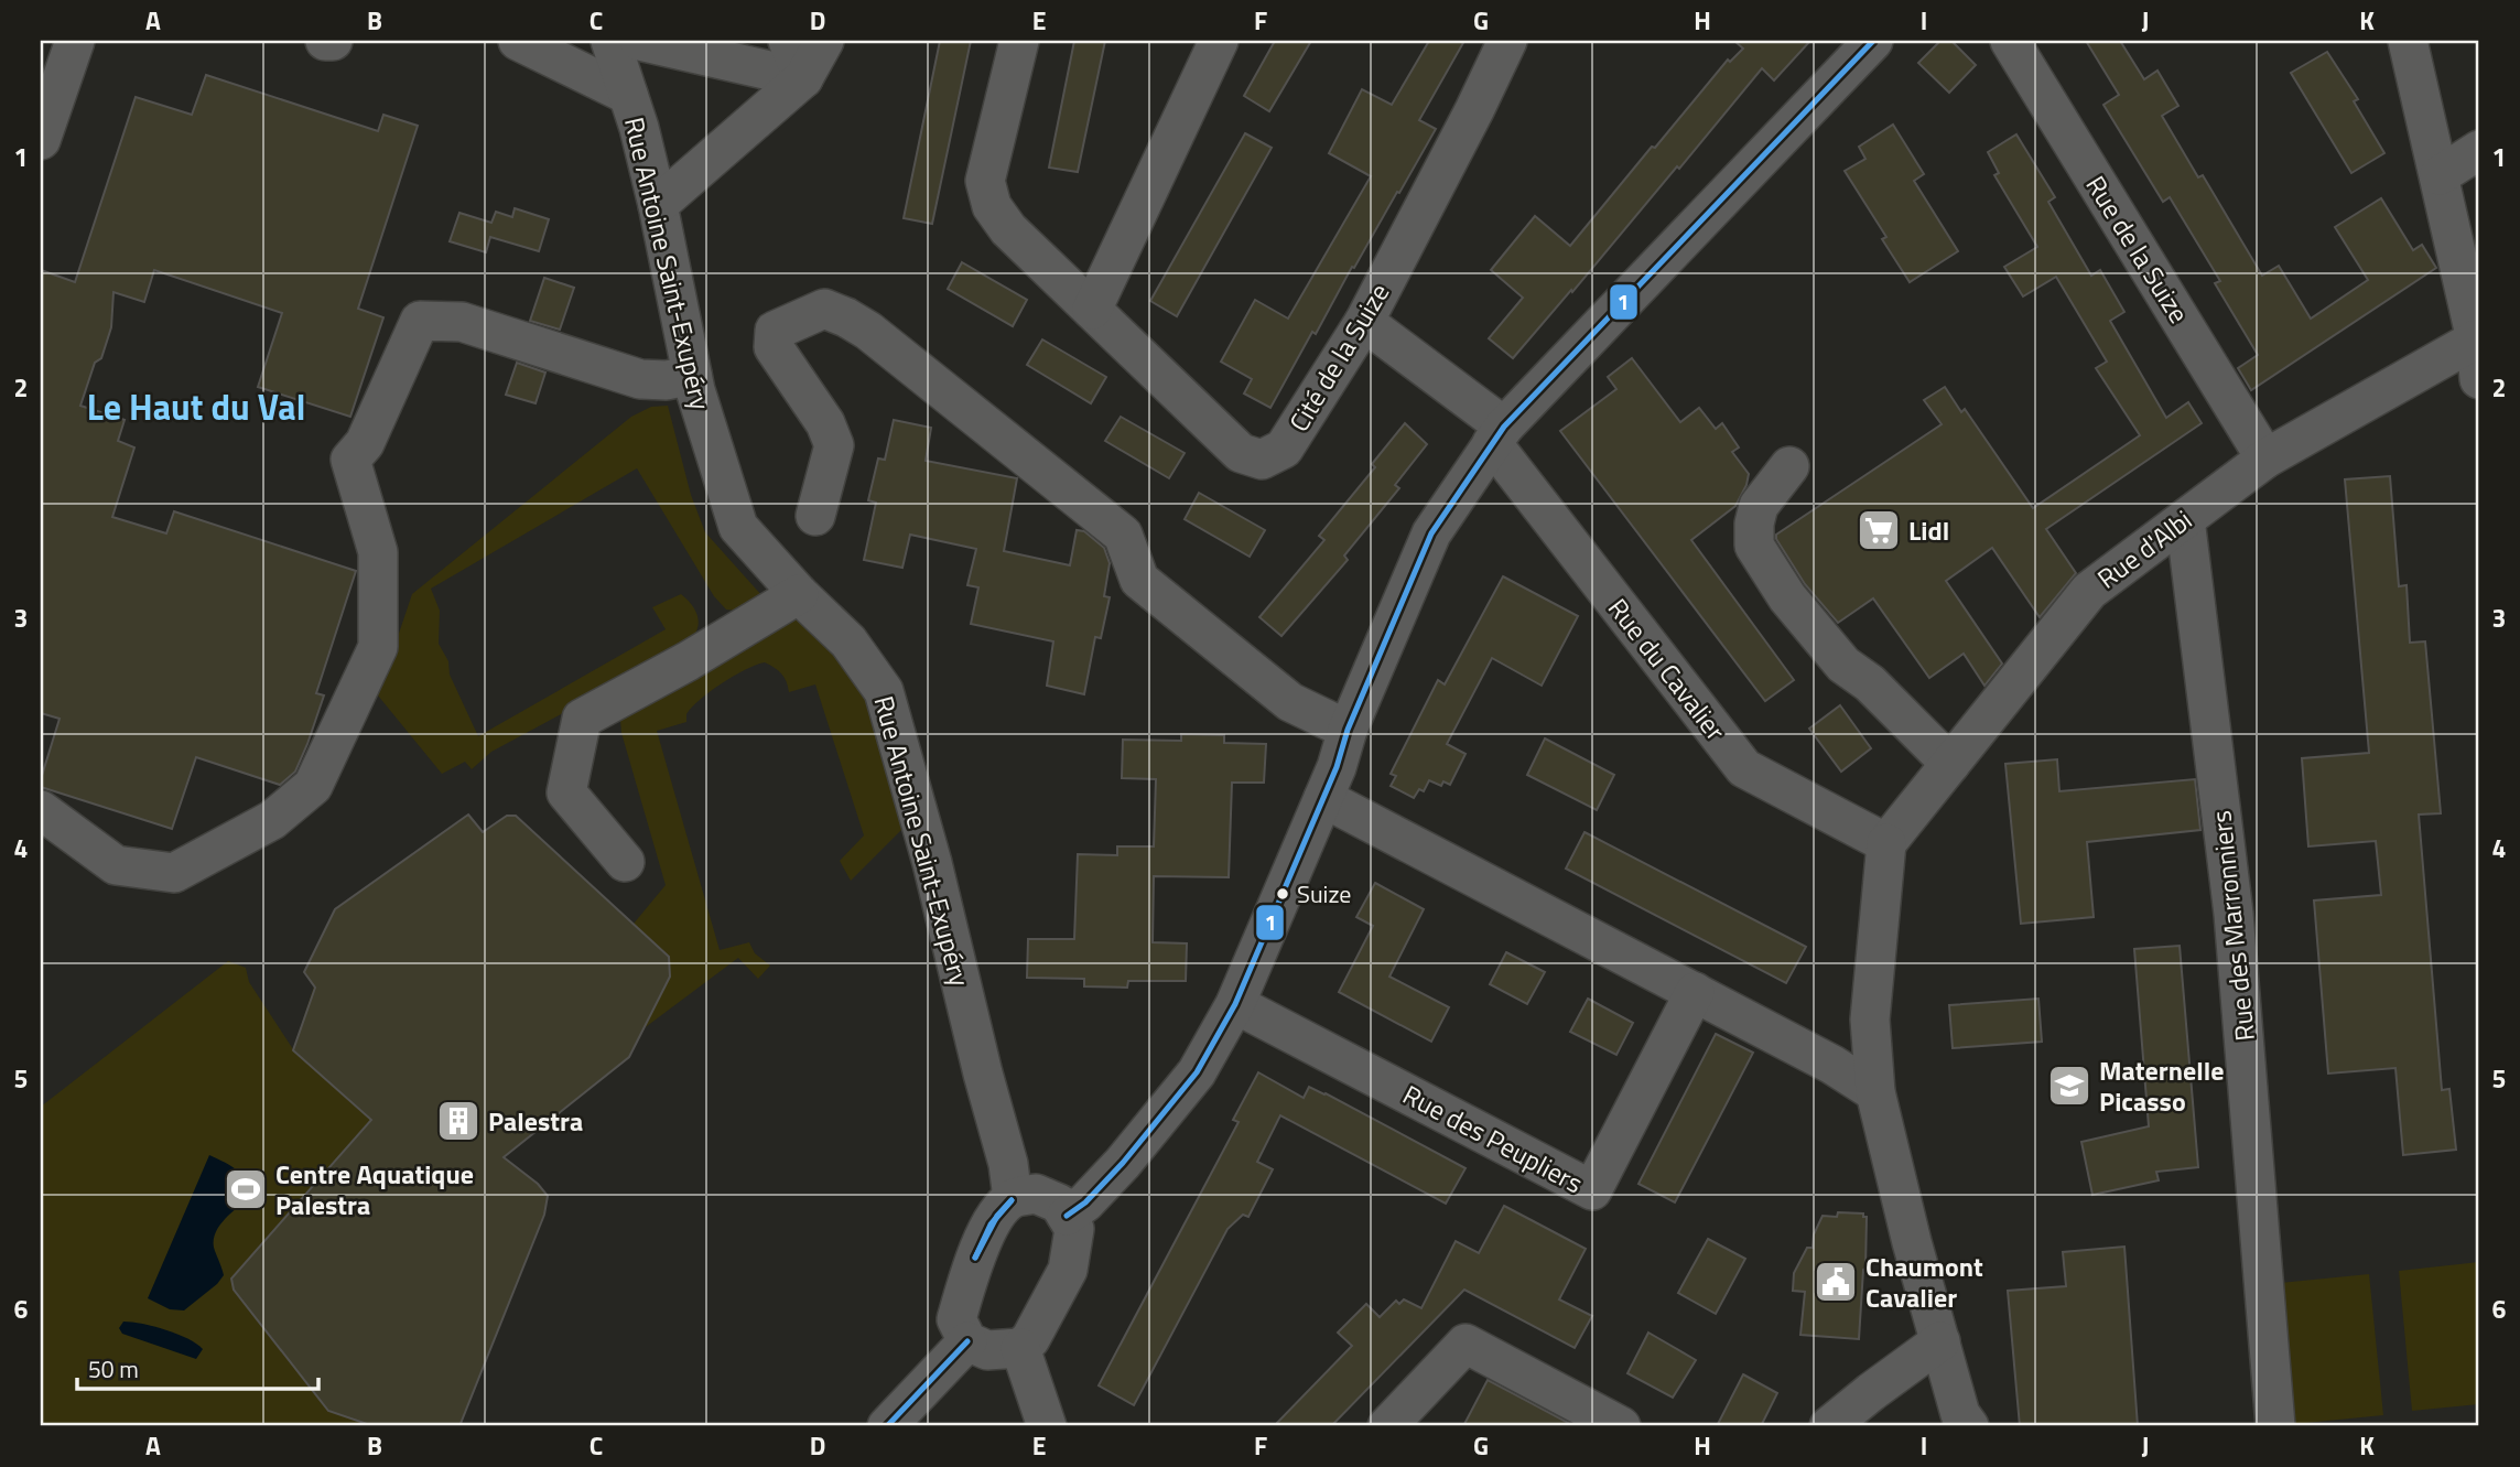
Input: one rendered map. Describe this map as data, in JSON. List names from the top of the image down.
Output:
{
  "streets": {
    "street": [
      "Rue de la Suize",
      "Rue Antoine Saint-Exupéry",
      "Cité de la Suize",
      "Rue d'Albi",
      "Rue du Cavalier",
      "Rue des Marronniers",
      "Rue des Peupliers"
    ]
  },
  "crossings": [
    ["Rue de la Suize", "Rue d'Albi"],
    ["Cité de la Suize", "Rue du Cavalier"],
    ["Rue d'Albi", "Rue du Cavalier"],
    ["Rue d'Albi", "Rue des Marronniers"]
  ],
  "districts": ["Le Haut du Val"],
  "places": {
    "supermarket": ["Lidl"],
    "other": ["Suize"],
    "school or university": ["Maternelle Picasso"],
    "building": ["Palestra"],
    "sports": ["Centre Aquatique Palestra"],
    "public building": ["Chaumont Cavalier"]
  },
  "lines": ["transit line 1"],
  "scale_bar": "50 m",
  "grid": {
    "columns": [
      "A",
      "B",
      "C",
      "D",
      "E",
      "F",
      "G",
      "H",
      "I",
      "J",
      "K"
    ],
    "rows": [
      "1",
      "2",
      "3",
      "4",
      "5",
      "6"
    ]
  }
}
